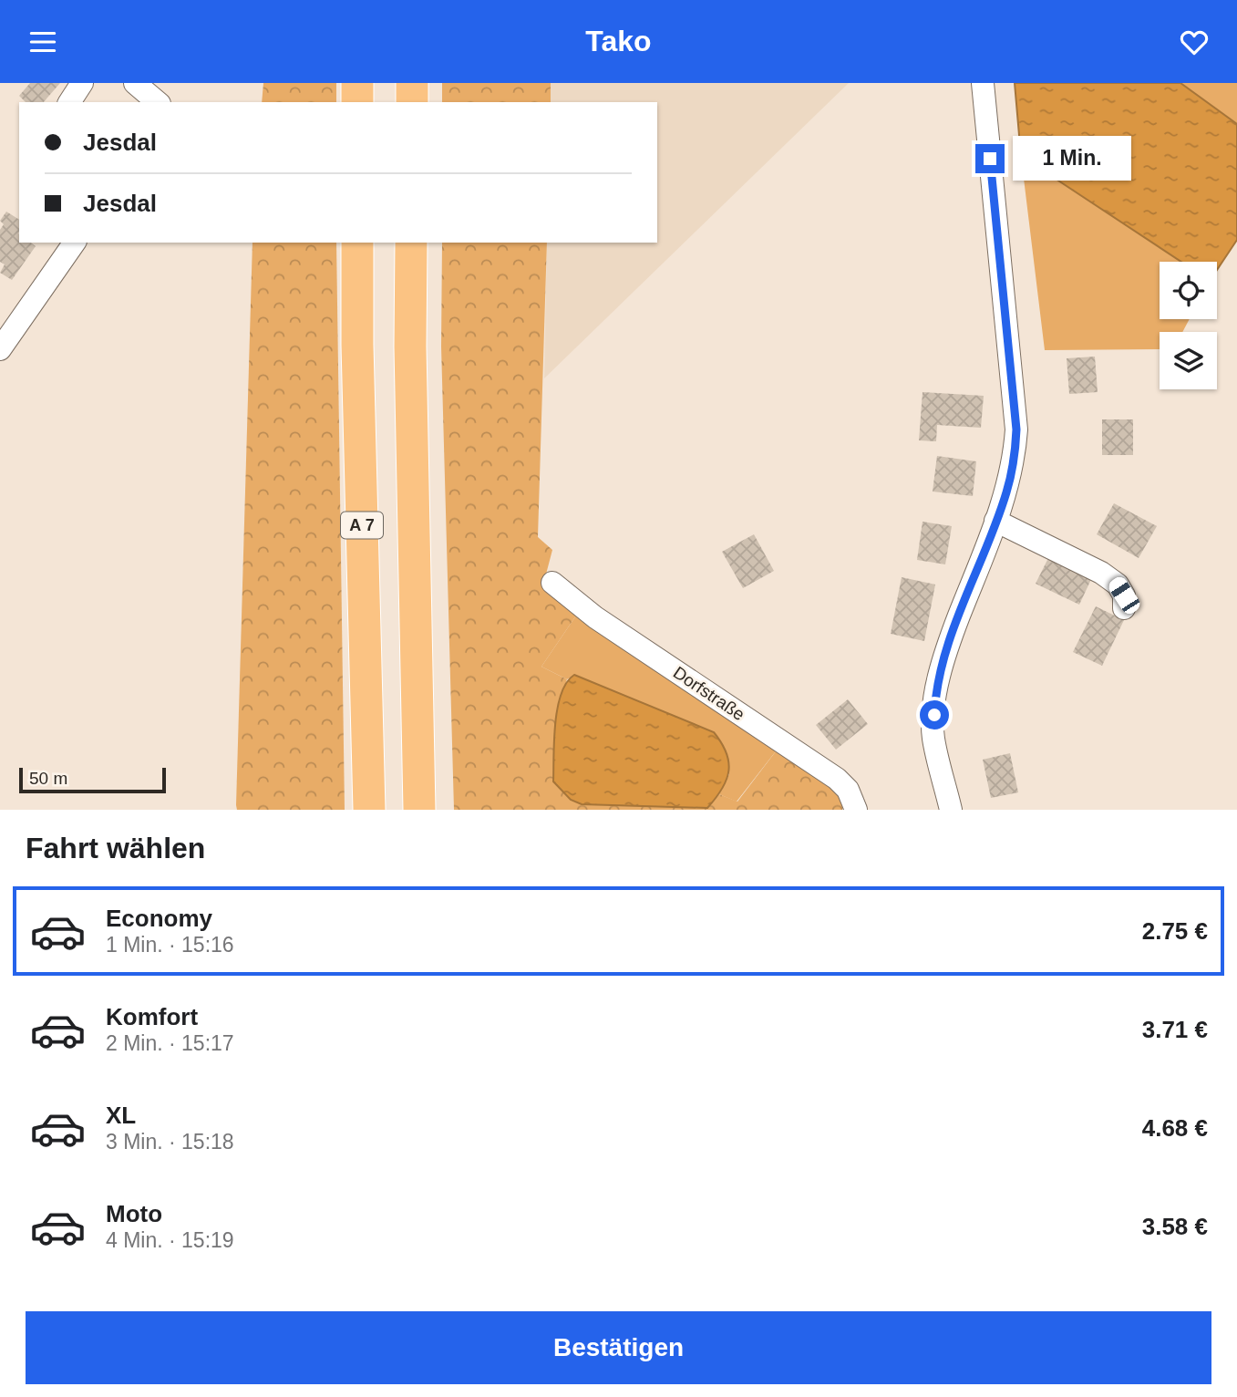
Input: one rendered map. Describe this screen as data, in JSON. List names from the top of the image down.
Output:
{
  "streets": {
    "highway": ["A 7"],
    "street": ["Dorfstraße"]
  },
  "scale_bar": "50 m",
  "page": {
    "header": "Tako",
    "banner": ["Jesdal", "Jesdal"],
    "bubble": "1 Min.",
    "scale": "50 m",
    "heading": "Fahrt wählen",
    "list": [
      {
        "name": "Economy",
        "note": "1 Min. · 15:16",
        "value": "2.75 €"
      },
      {
        "name": "Komfort",
        "note": "2 Min. · 15:17",
        "value": "3.71 €"
      },
      {
        "name": "XL",
        "note": "3 Min. · 15:18",
        "value": "4.68 €"
      },
      {
        "name": "Moto",
        "note": "4 Min. · 15:19",
        "value": "3.58 €"
      }
    ],
    "buttons": "Bestätigen"
  }
}
